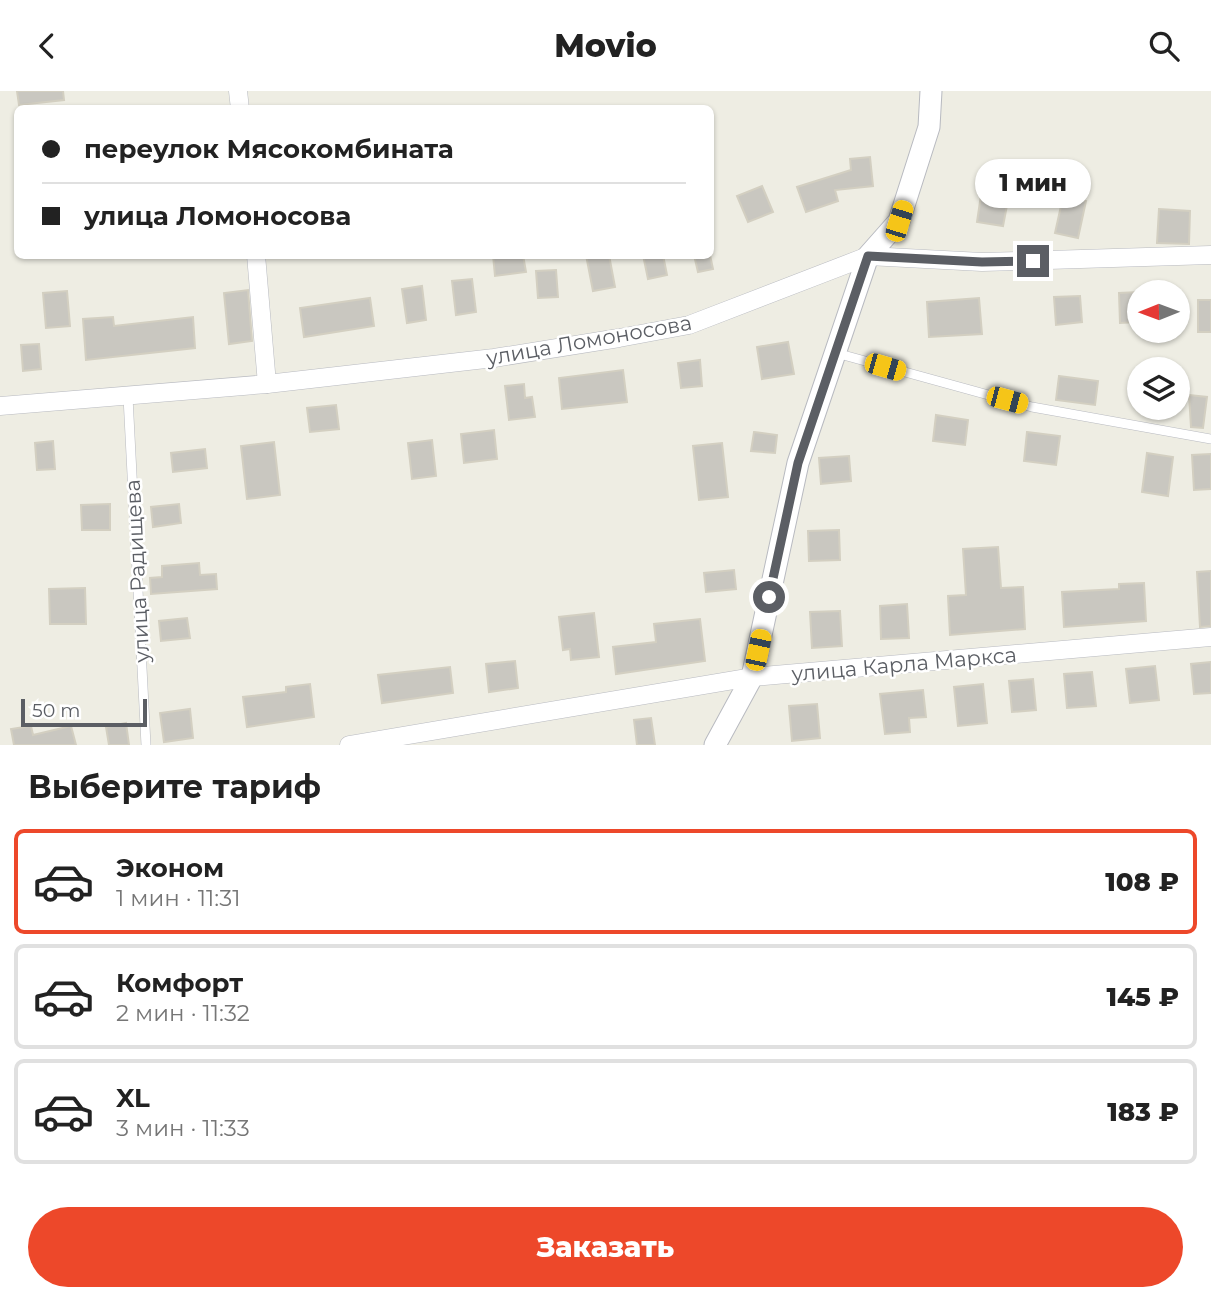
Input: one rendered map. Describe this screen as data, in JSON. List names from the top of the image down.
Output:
{
  "streets": {
    "street": ["улица Ломоносова", "улица Карла Маркса"],
    "lane": ["улица Радищева"]
  },
  "crossings": [
    ["улица Ломоносова", "улица Радищева"]
  ],
  "scale_bar": "50 m",
  "north": "left",
  "page": {
    "header": "Movio",
    "banner": ["переулок Мясокомбината", "улица Ломоносова"],
    "bubble": "1 мин",
    "scale": "50 m",
    "heading": "Выберите тариф",
    "list": [
      {
        "name": "Эконом",
        "note": "1 мин · 11:31",
        "value": "108 ₽"
      },
      {
        "name": "Комфорт",
        "note": "2 мин · 11:32",
        "value": "145 ₽"
      },
      {
        "name": "XL",
        "note": "3 мин · 11:33",
        "value": "183 ₽"
      }
    ],
    "buttons": "Заказать"
  }
}
